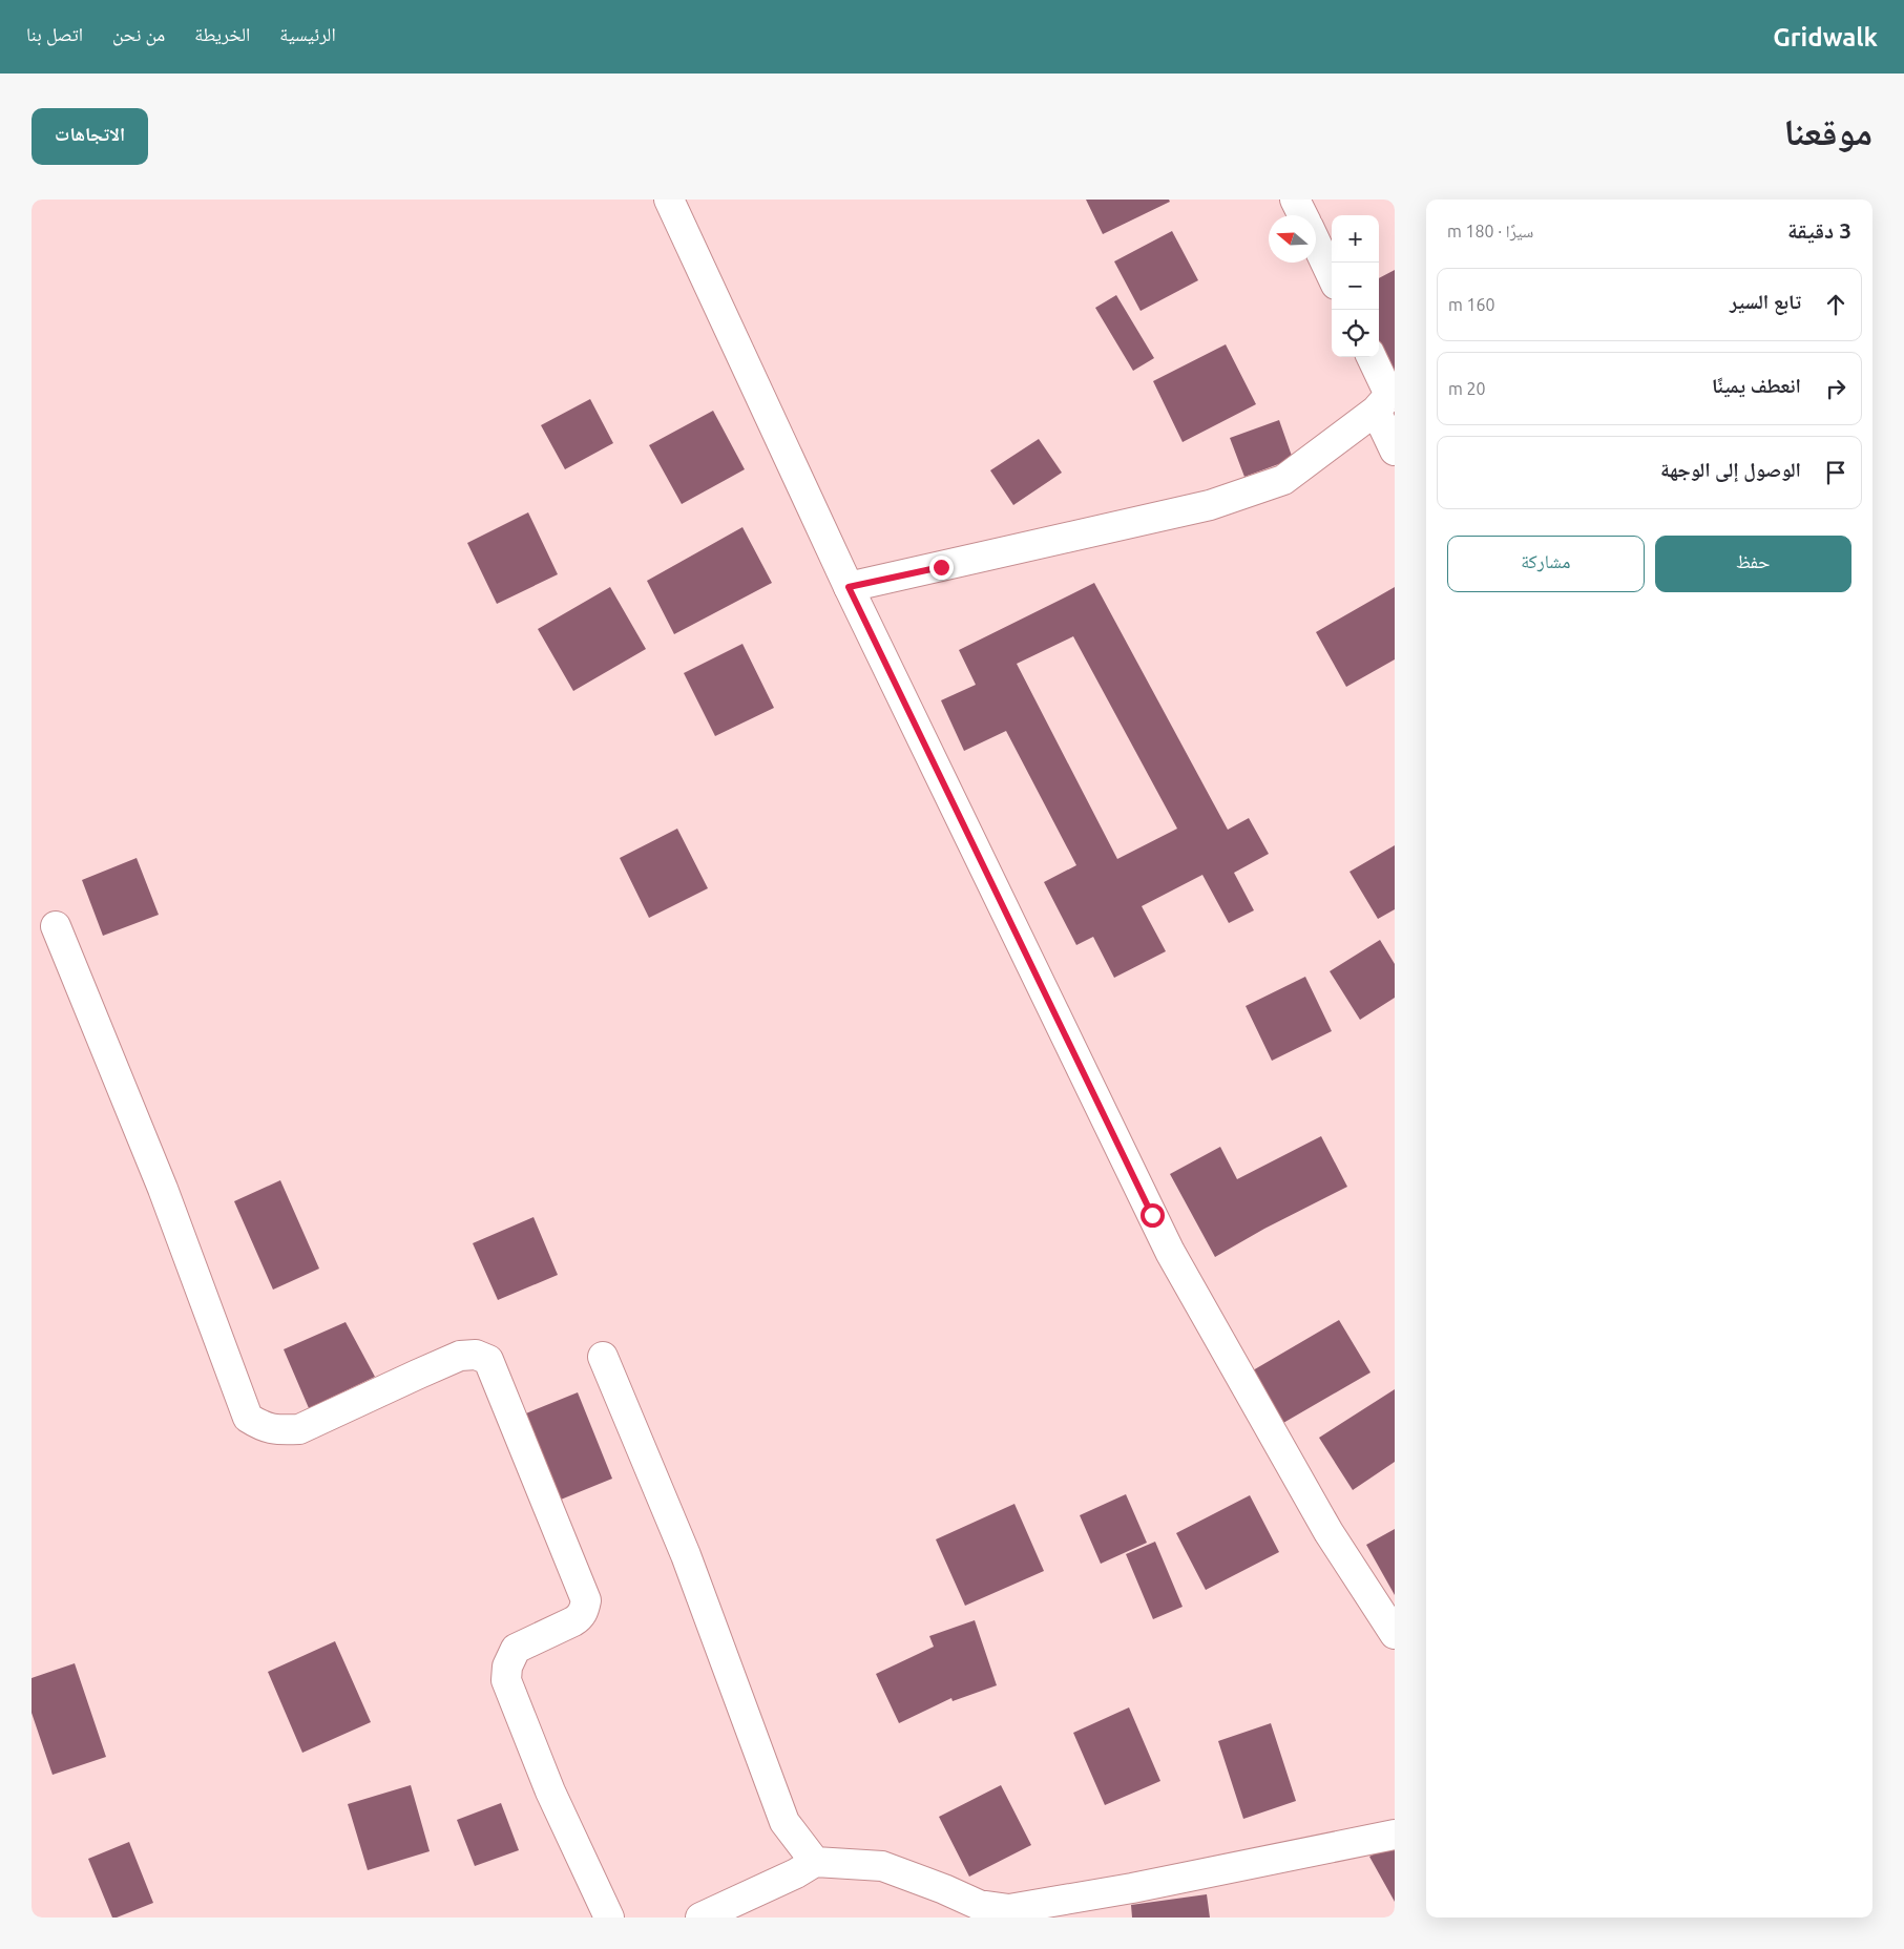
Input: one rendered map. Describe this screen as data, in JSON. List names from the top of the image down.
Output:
{
  "north": "left",
  "page": {
    "header": "Gridwalk",
    "nav": [
      "الرئيسية",
      "الخريطة",
      "من نحن",
      "اتصل بنا"
    ],
    "title": "موقعنا",
    "buttons": [
      "الاتجاهات",
      ["حفظ", "مشاركة"]
    ],
    "heading": ["3 دقيقة", "سيرًا · 180 m"],
    "map_buttons": ["+", "−"],
    "list": [
      ["تابع السير", "160 m"],
      ["انعطف يمينًا", "20 m"],
      "الوصول إلى الوجهة"
    ]
  }
}
